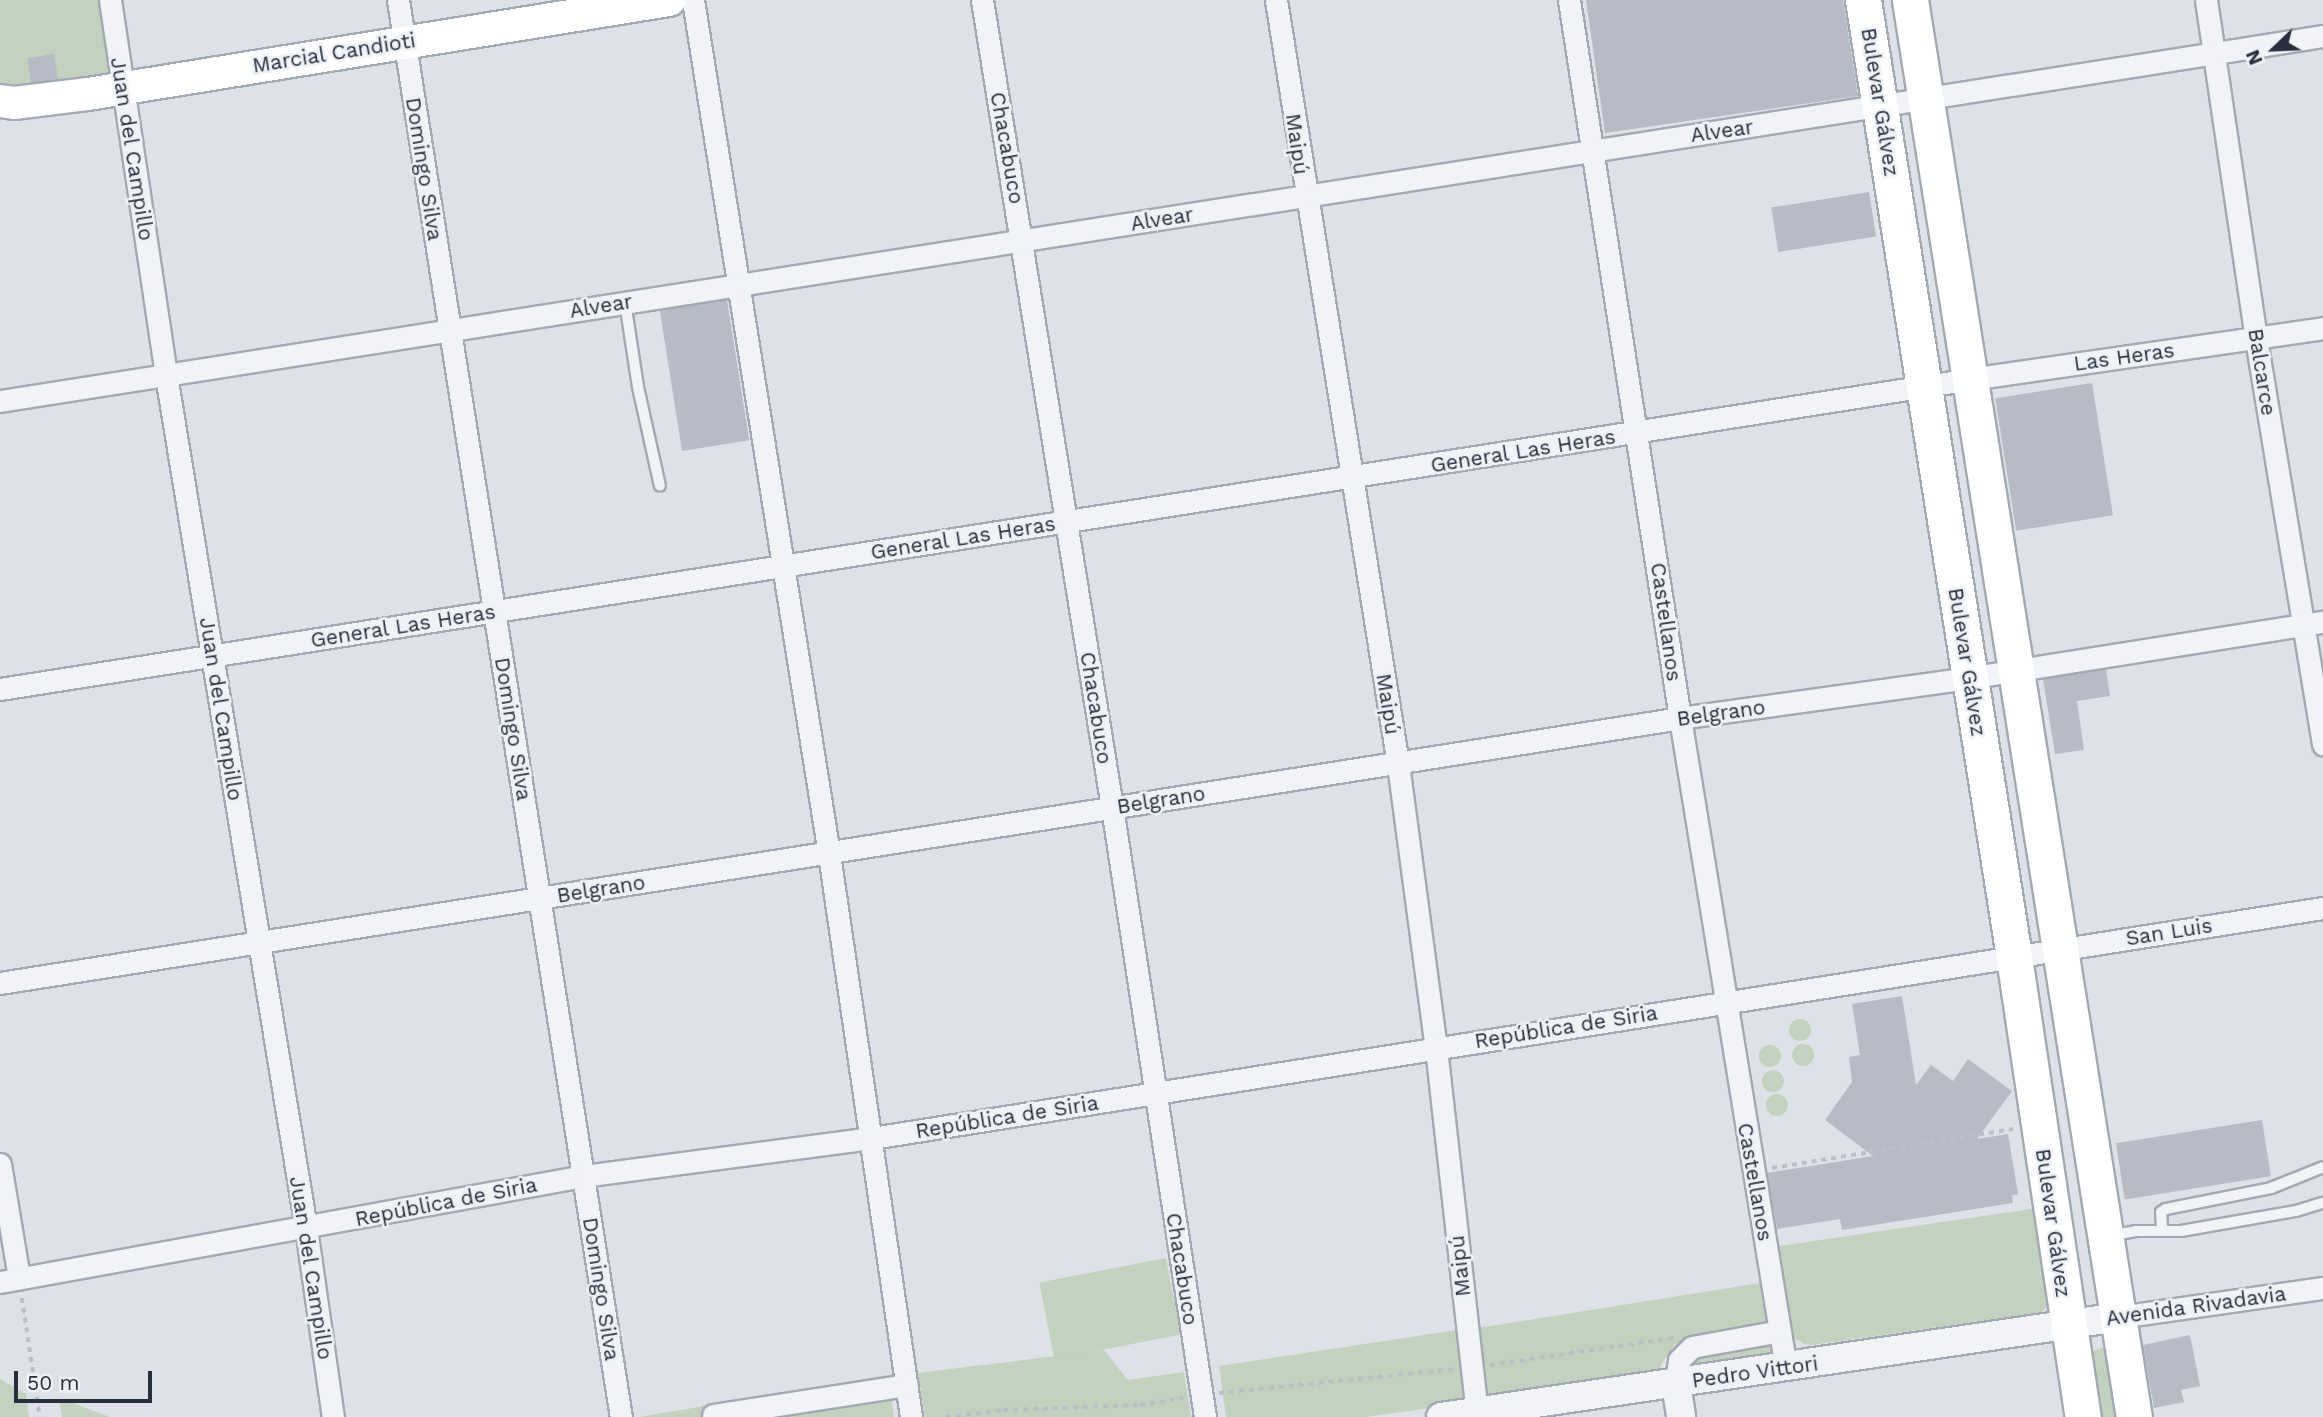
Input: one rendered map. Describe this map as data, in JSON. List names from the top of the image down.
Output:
{
  "streets": {
    "main road": ["Marcial Candioti", "Bulevar Gálvez"],
    "street": [
      "Alvear",
      "Maipú",
      "Chacabuco",
      "Juan del Campillo",
      "Domingo Silva",
      "Las Heras",
      "Balcarce",
      "General Las Heras",
      "Castellanos",
      "Belgrano",
      "San Luis",
      "República de Siria",
      "Avenida Rivadavia",
      "Pedro Vittori"
    ]
  },
  "crossings": [
    ["Marcial Candioti", "Juan del Campillo"],
    ["Marcial Candioti", "Domingo Silva"],
    ["Bulevar Gálvez", "Alvear"],
    ["Bulevar Gálvez", "Las Heras"],
    ["Bulevar Gálvez", "General Las Heras"],
    ["Bulevar Gálvez", "Belgrano"],
    ["Bulevar Gálvez", "San Luis"],
    ["Bulevar Gálvez", "República de Siria"],
    ["Bulevar Gálvez", "Avenida Rivadavia"],
    ["Bulevar Gálvez", "Pedro Vittori"],
    ["Alvear", "Maipú"],
    ["Alvear", "Chacabuco"],
    ["Alvear", "Juan del Campillo"],
    ["Alvear", "Domingo Silva"],
    ["Alvear", "Balcarce"],
    ["Alvear", "Castellanos"],
    ["Maipú", "General Las Heras"],
    ["Maipú", "Belgrano"],
    ["Maipú", "República de Siria"],
    ["Maipú", "Pedro Vittori"],
    ["Chacabuco", "General Las Heras"],
    ["Chacabuco", "Belgrano"],
    ["Chacabuco", "República de Siria"],
    ["Juan del Campillo", "General Las Heras"],
    ["Juan del Campillo", "Belgrano"],
    ["Juan del Campillo", "República de Siria"],
    ["Domingo Silva", "General Las Heras"],
    ["Domingo Silva", "Belgrano"],
    ["Domingo Silva", "República de Siria"],
    ["Las Heras", "Balcarce"],
    ["Las Heras", "General Las Heras"],
    ["Balcarce", "Belgrano"],
    ["General Las Heras", "Castellanos"],
    ["Castellanos", "Belgrano"],
    ["Castellanos", "República de Siria"],
    ["Castellanos", "Pedro Vittori"],
    ["San Luis", "República de Siria"],
    ["Avenida Rivadavia", "Pedro Vittori"]
  ],
  "scale_bar": "50 m",
  "north": "bottom left"
}
